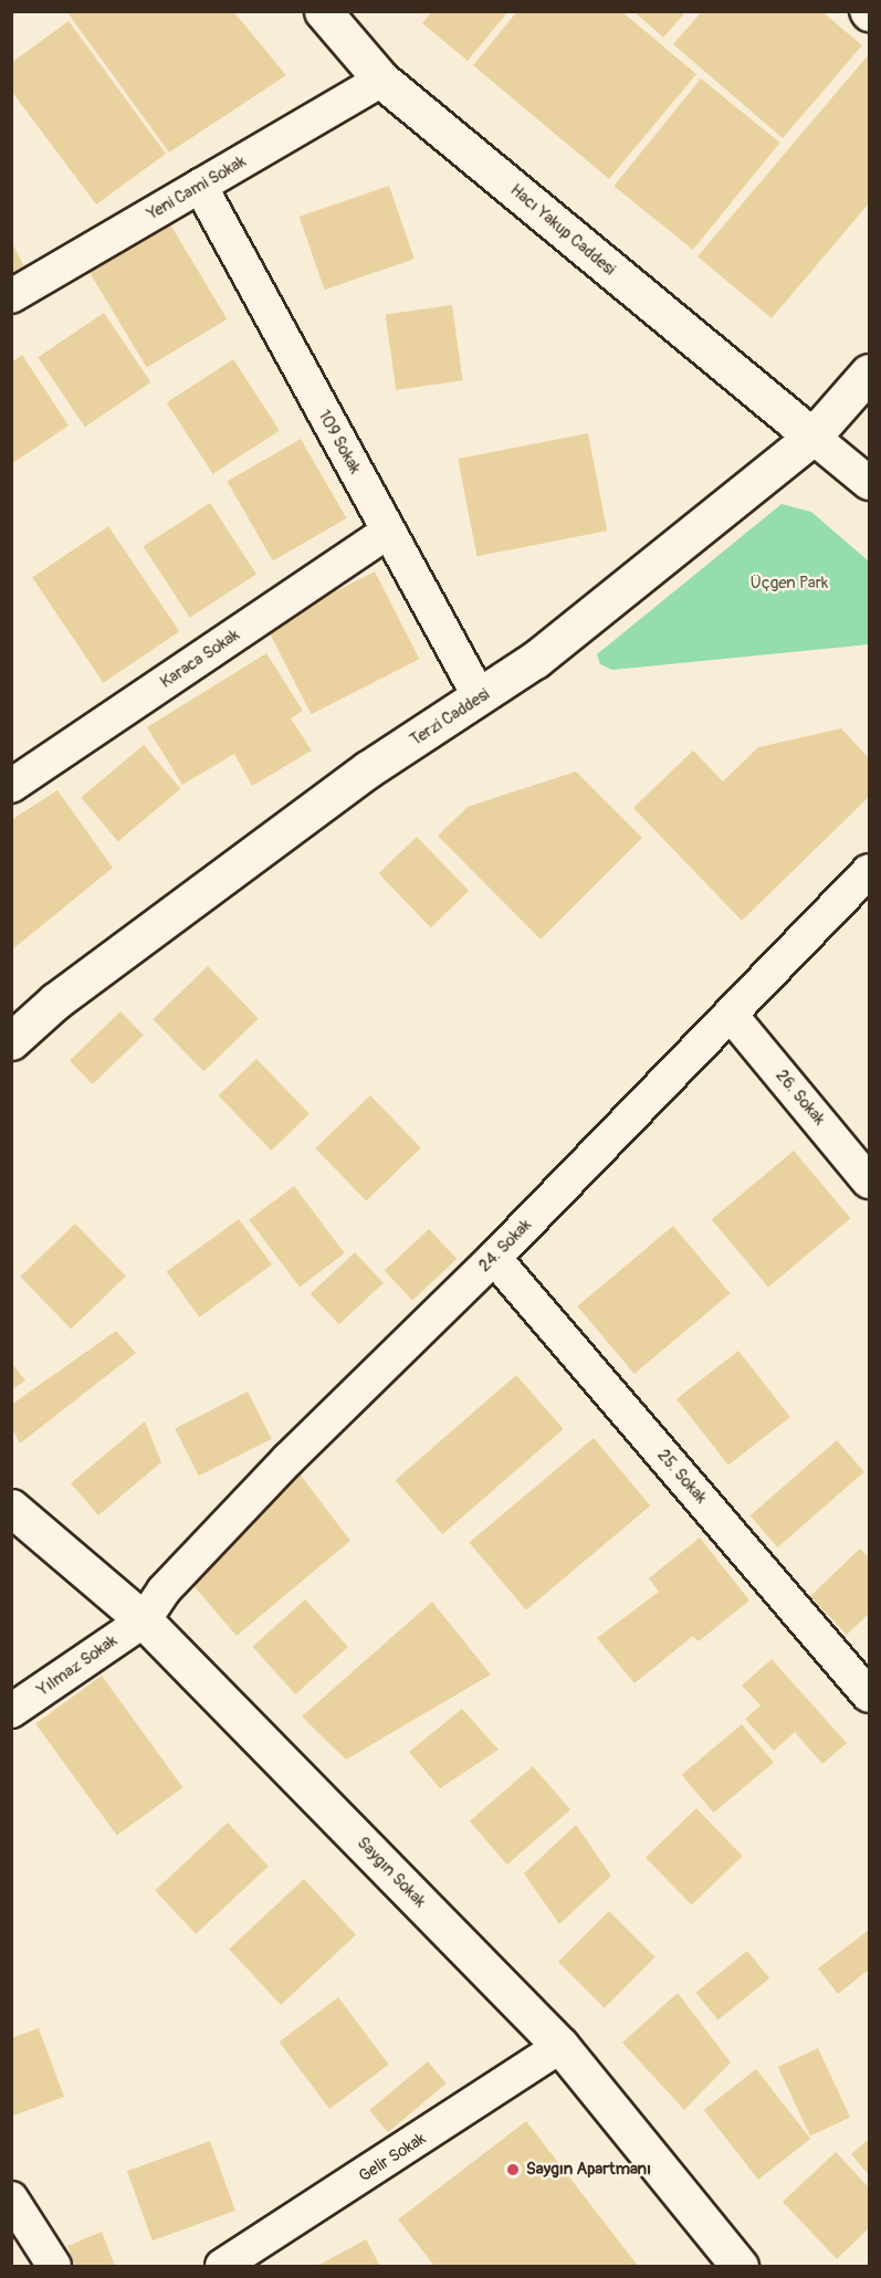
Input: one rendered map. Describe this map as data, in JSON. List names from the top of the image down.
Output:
{
  "streets": {
    "street": [
      "Yeni Cami Sokak",
      "Hacı Yakup Caddesi",
      "109 Sokak",
      "Karaca Sokak",
      "Terzi Caddesi",
      "26. Sokak",
      "24. Sokak",
      "25. Sokak",
      "Yılmaz Sokak",
      "Saygın Sokak",
      "Gelir Sokak"
    ]
  },
  "crossings": [
    ["Yeni Cami Sokak", "Hacı Yakup Caddesi"],
    ["Yeni Cami Sokak", "109 Sokak"],
    ["Hacı Yakup Caddesi", "Terzi Caddesi"],
    ["109 Sokak", "Karaca Sokak"],
    ["109 Sokak", "Terzi Caddesi"],
    ["26. Sokak", "24. Sokak"],
    ["24. Sokak", "25. Sokak"],
    ["24. Sokak", "Yılmaz Sokak"],
    ["24. Sokak", "Saygın Sokak"],
    ["Yılmaz Sokak", "Saygın Sokak"],
    ["Saygın Sokak", "Gelir Sokak"]
  ],
  "parks": ["Üçgen Park"],
  "places": ["Saygın Apartmanı"]
}
